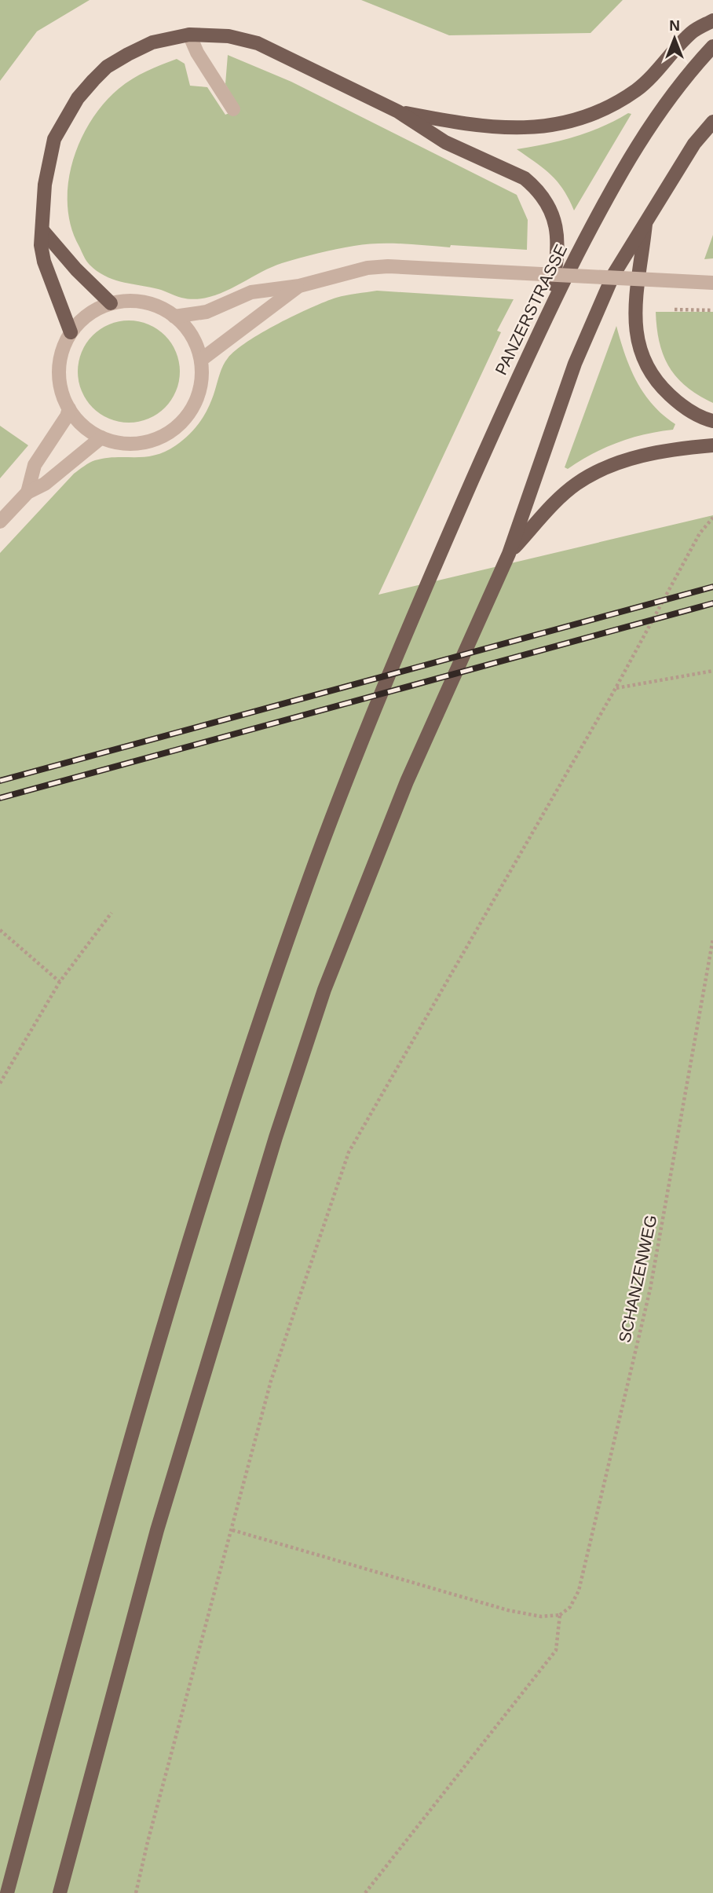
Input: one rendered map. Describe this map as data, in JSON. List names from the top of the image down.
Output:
{
  "streets": {
    "main road": ["PANZERSTRASSE"],
    "path": ["SCHANZENWEG"]
  },
  "north": "top"
}
